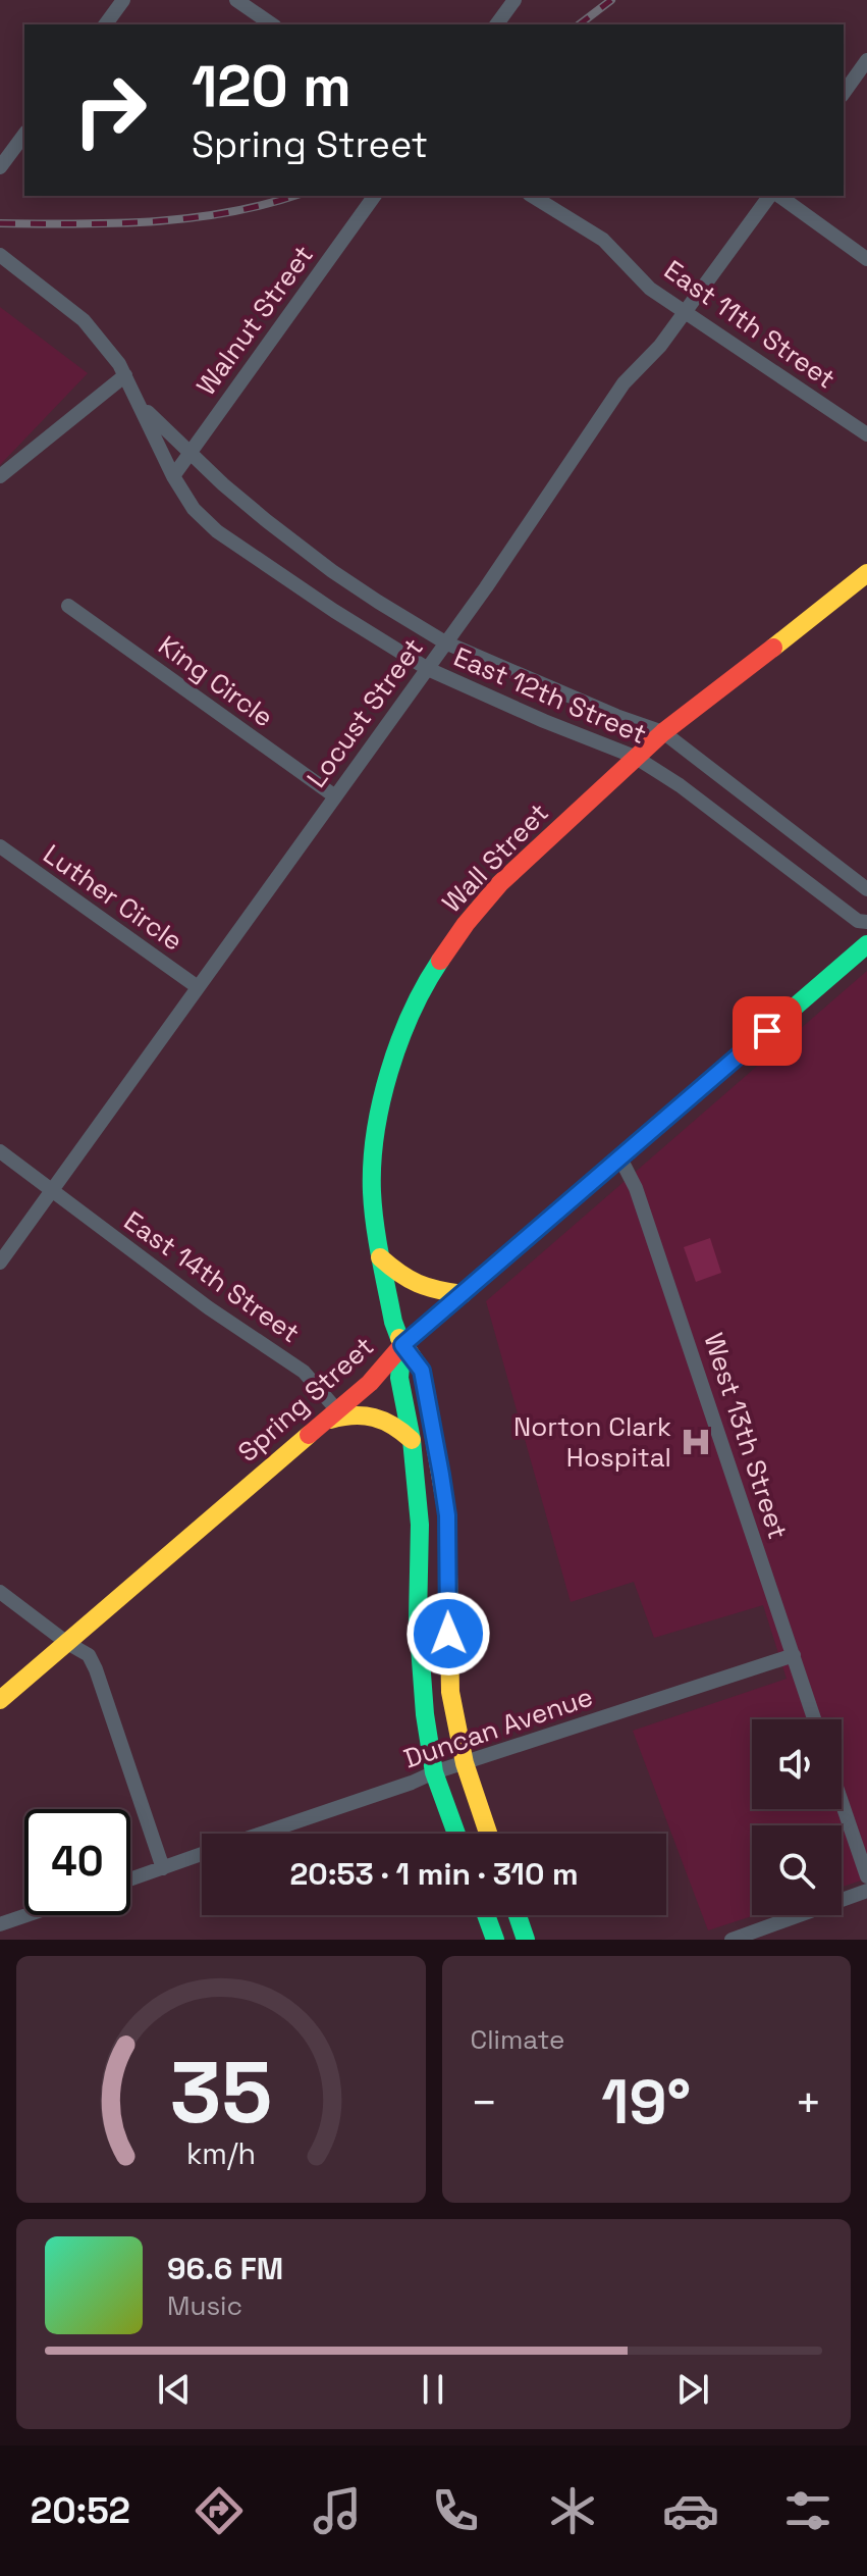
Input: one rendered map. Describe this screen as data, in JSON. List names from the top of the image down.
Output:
{
  "streets": {
    "street": [
      "Walnut Street",
      "East 11th Street",
      "King Circle",
      "East 12th Street",
      "Locust Street",
      "Wall Street",
      "Luther Circle",
      "East 14th Street",
      "Spring Street",
      "West 13th Street",
      "Duncan Avenue"
    ]
  },
  "crossings": [
    ["Walnut Street", "East 12th Street"],
    ["East 11th Street", "Locust Street"],
    ["King Circle", "Locust Street"],
    ["East 12th Street", "Locust Street"],
    ["East 12th Street", "Wall Street"],
    ["Locust Street", "Luther Circle"],
    ["Locust Street", "East 14th Street"],
    ["Wall Street", "Spring Street"],
    ["East 14th Street", "Spring Street"],
    ["Spring Street", "West 13th Street"],
    ["West 13th Street", "Duncan Avenue"]
  ],
  "places": {
    "hospital": ["Norton Clark Hospital"]
  },
  "page": {
    "turn": ["120 m", "Spring Street"],
    "limit": "40",
    "trip": "20:53 · 1 min · 310 m",
    "tile": "Climate",
    "heat": ["−", "19°", "+"],
    "song": ["96.6 FM", "Music"],
    "tabs": "20:52",
    "gauge": ["35", "km/h"]
  }
}
